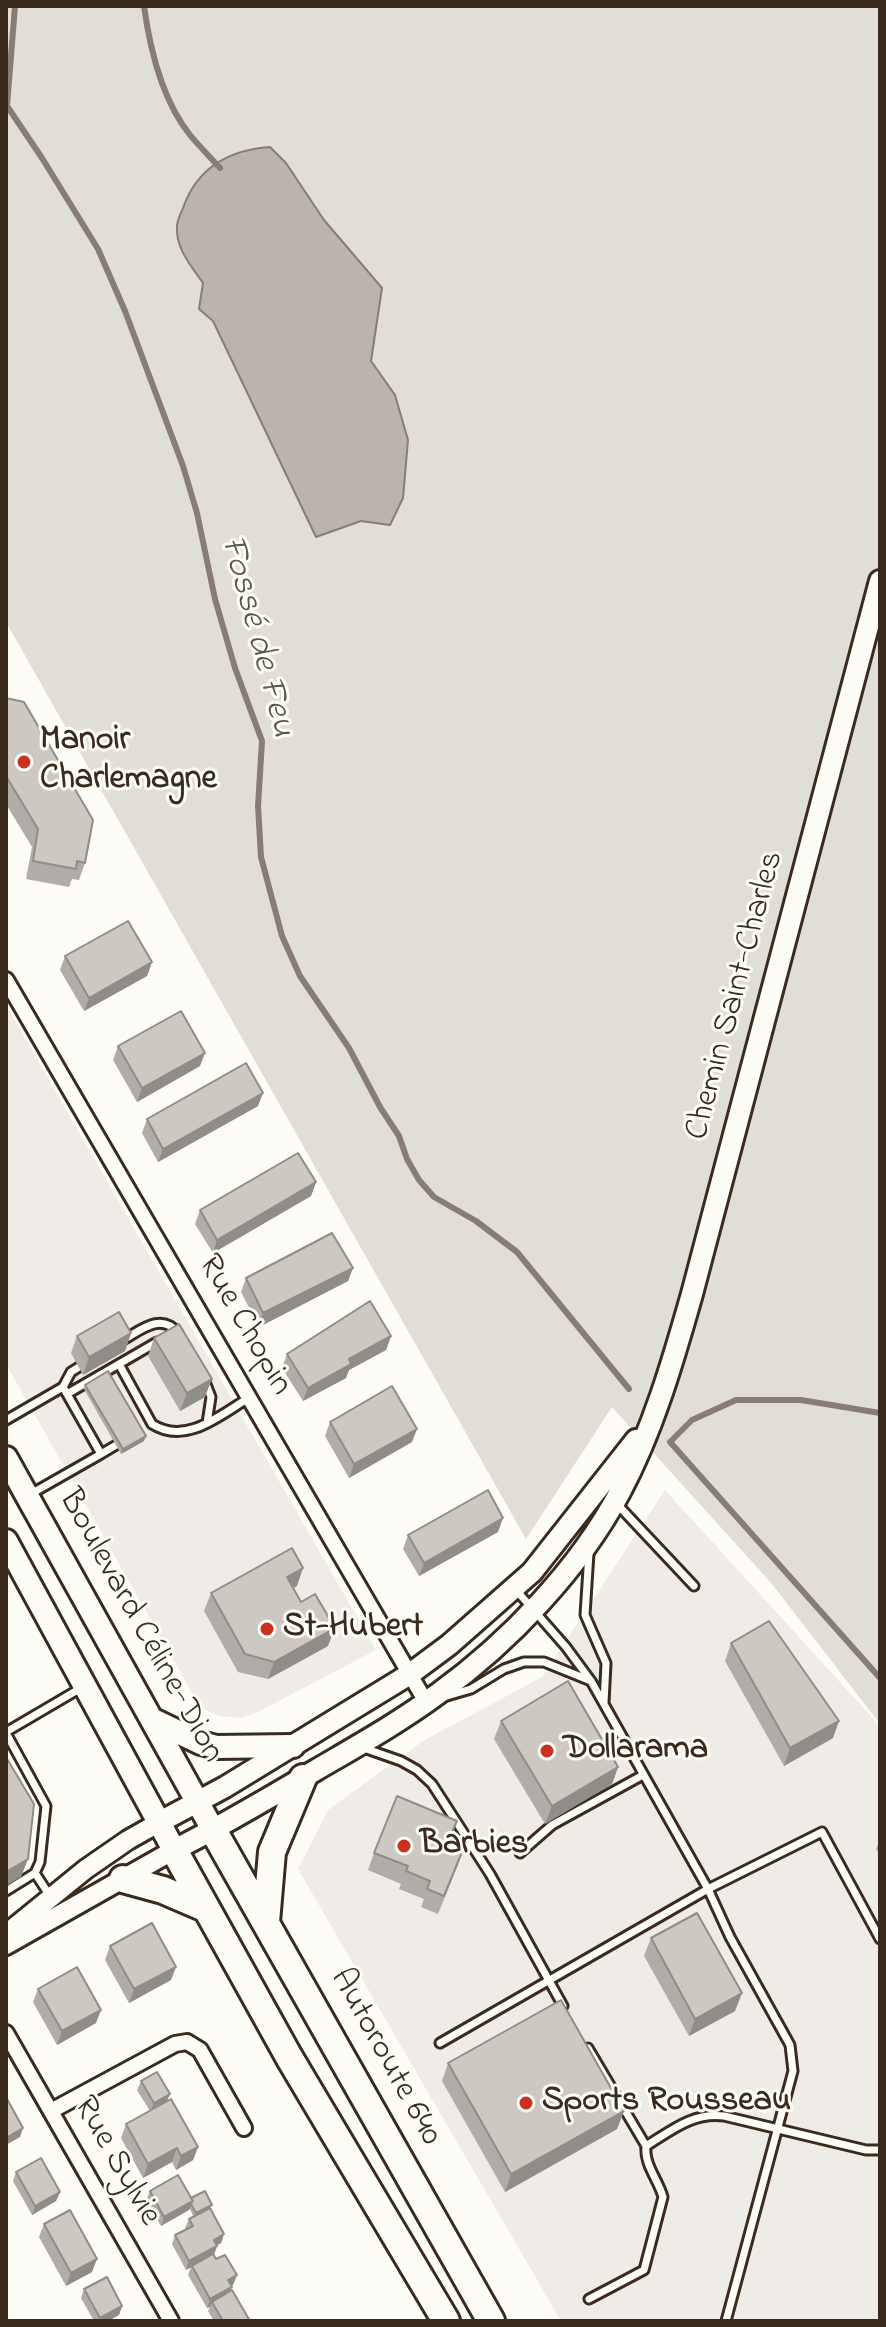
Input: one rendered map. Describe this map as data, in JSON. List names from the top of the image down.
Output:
{
  "streets": {
    "highway": ["Autoroute 640"],
    "main road": ["Chemin Saint-Charles", "Boulevard Céline-Dion"],
    "street": ["Rue Chopin", "Rue Sylvie"]
  },
  "crossings": [
    ["Chemin Saint-Charles", "Rue Chopin"],
    ["Chemin Saint-Charles", "Boulevard Céline-Dion"],
    ["Chemin Saint-Charles", "Autoroute 640"],
    ["Boulevard Céline-Dion", "Autoroute 640"]
  ],
  "water": ["Fossé de Feu"],
  "places": [
    "Manoir Charlemagne",
    "St-Hubert",
    "Dollarama",
    "Barbies",
    "Sports Rousseau"
  ]
}
